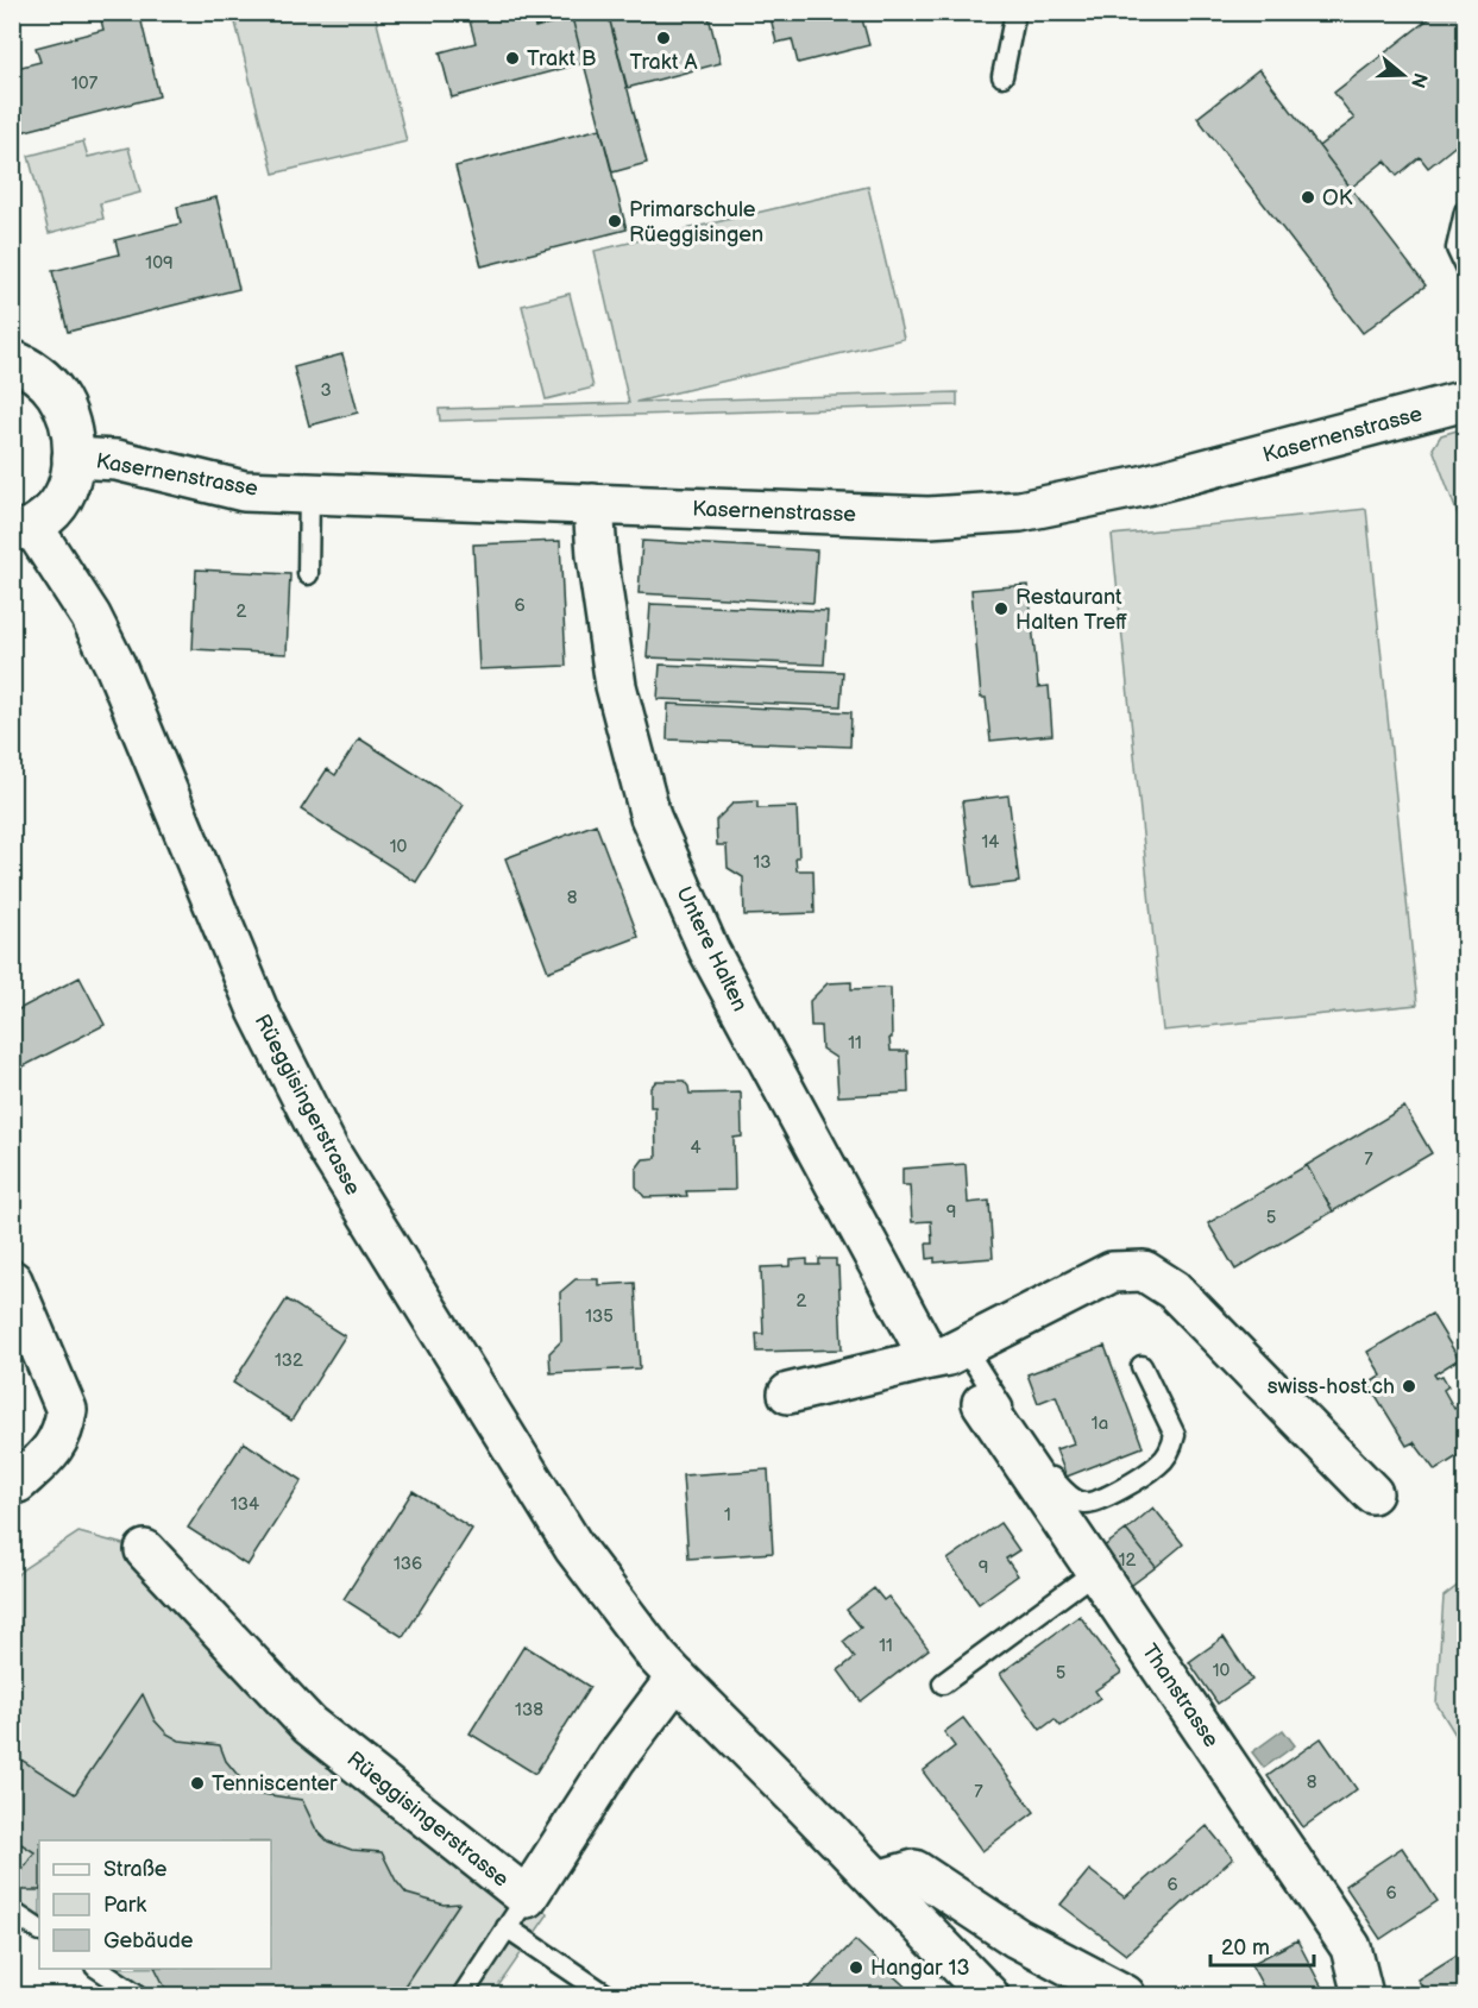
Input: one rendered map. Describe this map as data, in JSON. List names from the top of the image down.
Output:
{
  "streets": {
    "street": [
      "Kasernenstrasse",
      "Untere Halten",
      "Rüeggisingerstrasse",
      "Thanstrasse"
    ]
  },
  "crossings": [
    ["Kasernenstrasse", "Untere Halten"]
  ],
  "places": [
    "Trakt A",
    "Trakt B",
    "OK",
    "Primarschule Rüeggisingen",
    "Restaurant Halten Treff",
    "swiss-host.ch",
    "Tenniscenter",
    "Hangar 13"
  ],
  "house_numbers": [
    "107",
    "109",
    "3",
    "6",
    "2",
    "14",
    "10",
    "13",
    "8",
    "11",
    "4",
    "7",
    "9",
    "5",
    "2",
    "135",
    "132",
    "1a",
    "134",
    "1",
    "12",
    "136",
    "9",
    "11",
    "10",
    "5",
    "138",
    "8",
    "7",
    "6",
    "6"
  ],
  "legend": ["Straße", "Park", "Gebäude"],
  "scale_bar": "20 m",
  "north": "right"
}
